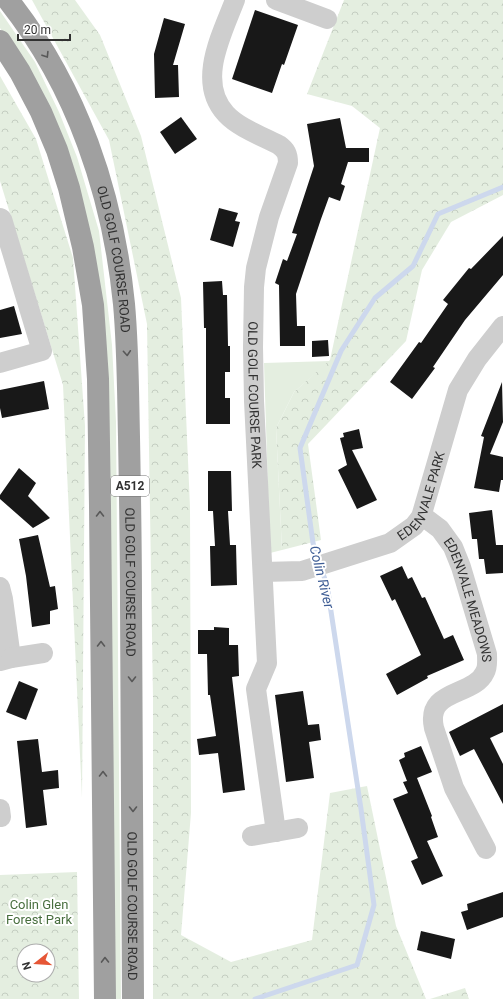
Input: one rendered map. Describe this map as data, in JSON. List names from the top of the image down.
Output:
{
  "streets": {
    "highway": ["OLD GOLF COURSE ROAD", "A512"],
    "street": ["OLD GOLF COURSE PARK", "EDENVALE PARK", "EDENVALE MEADOWS"]
  },
  "crossings": [
    ["OLD GOLF COURSE PARK", "EDENVALE PARK"],
    ["EDENVALE PARK", "EDENVALE MEADOWS"]
  ],
  "water": ["Colin River"],
  "parks": ["Colin Glen Forest Park"],
  "scale_bar": "20 m",
  "north": "left"
}
